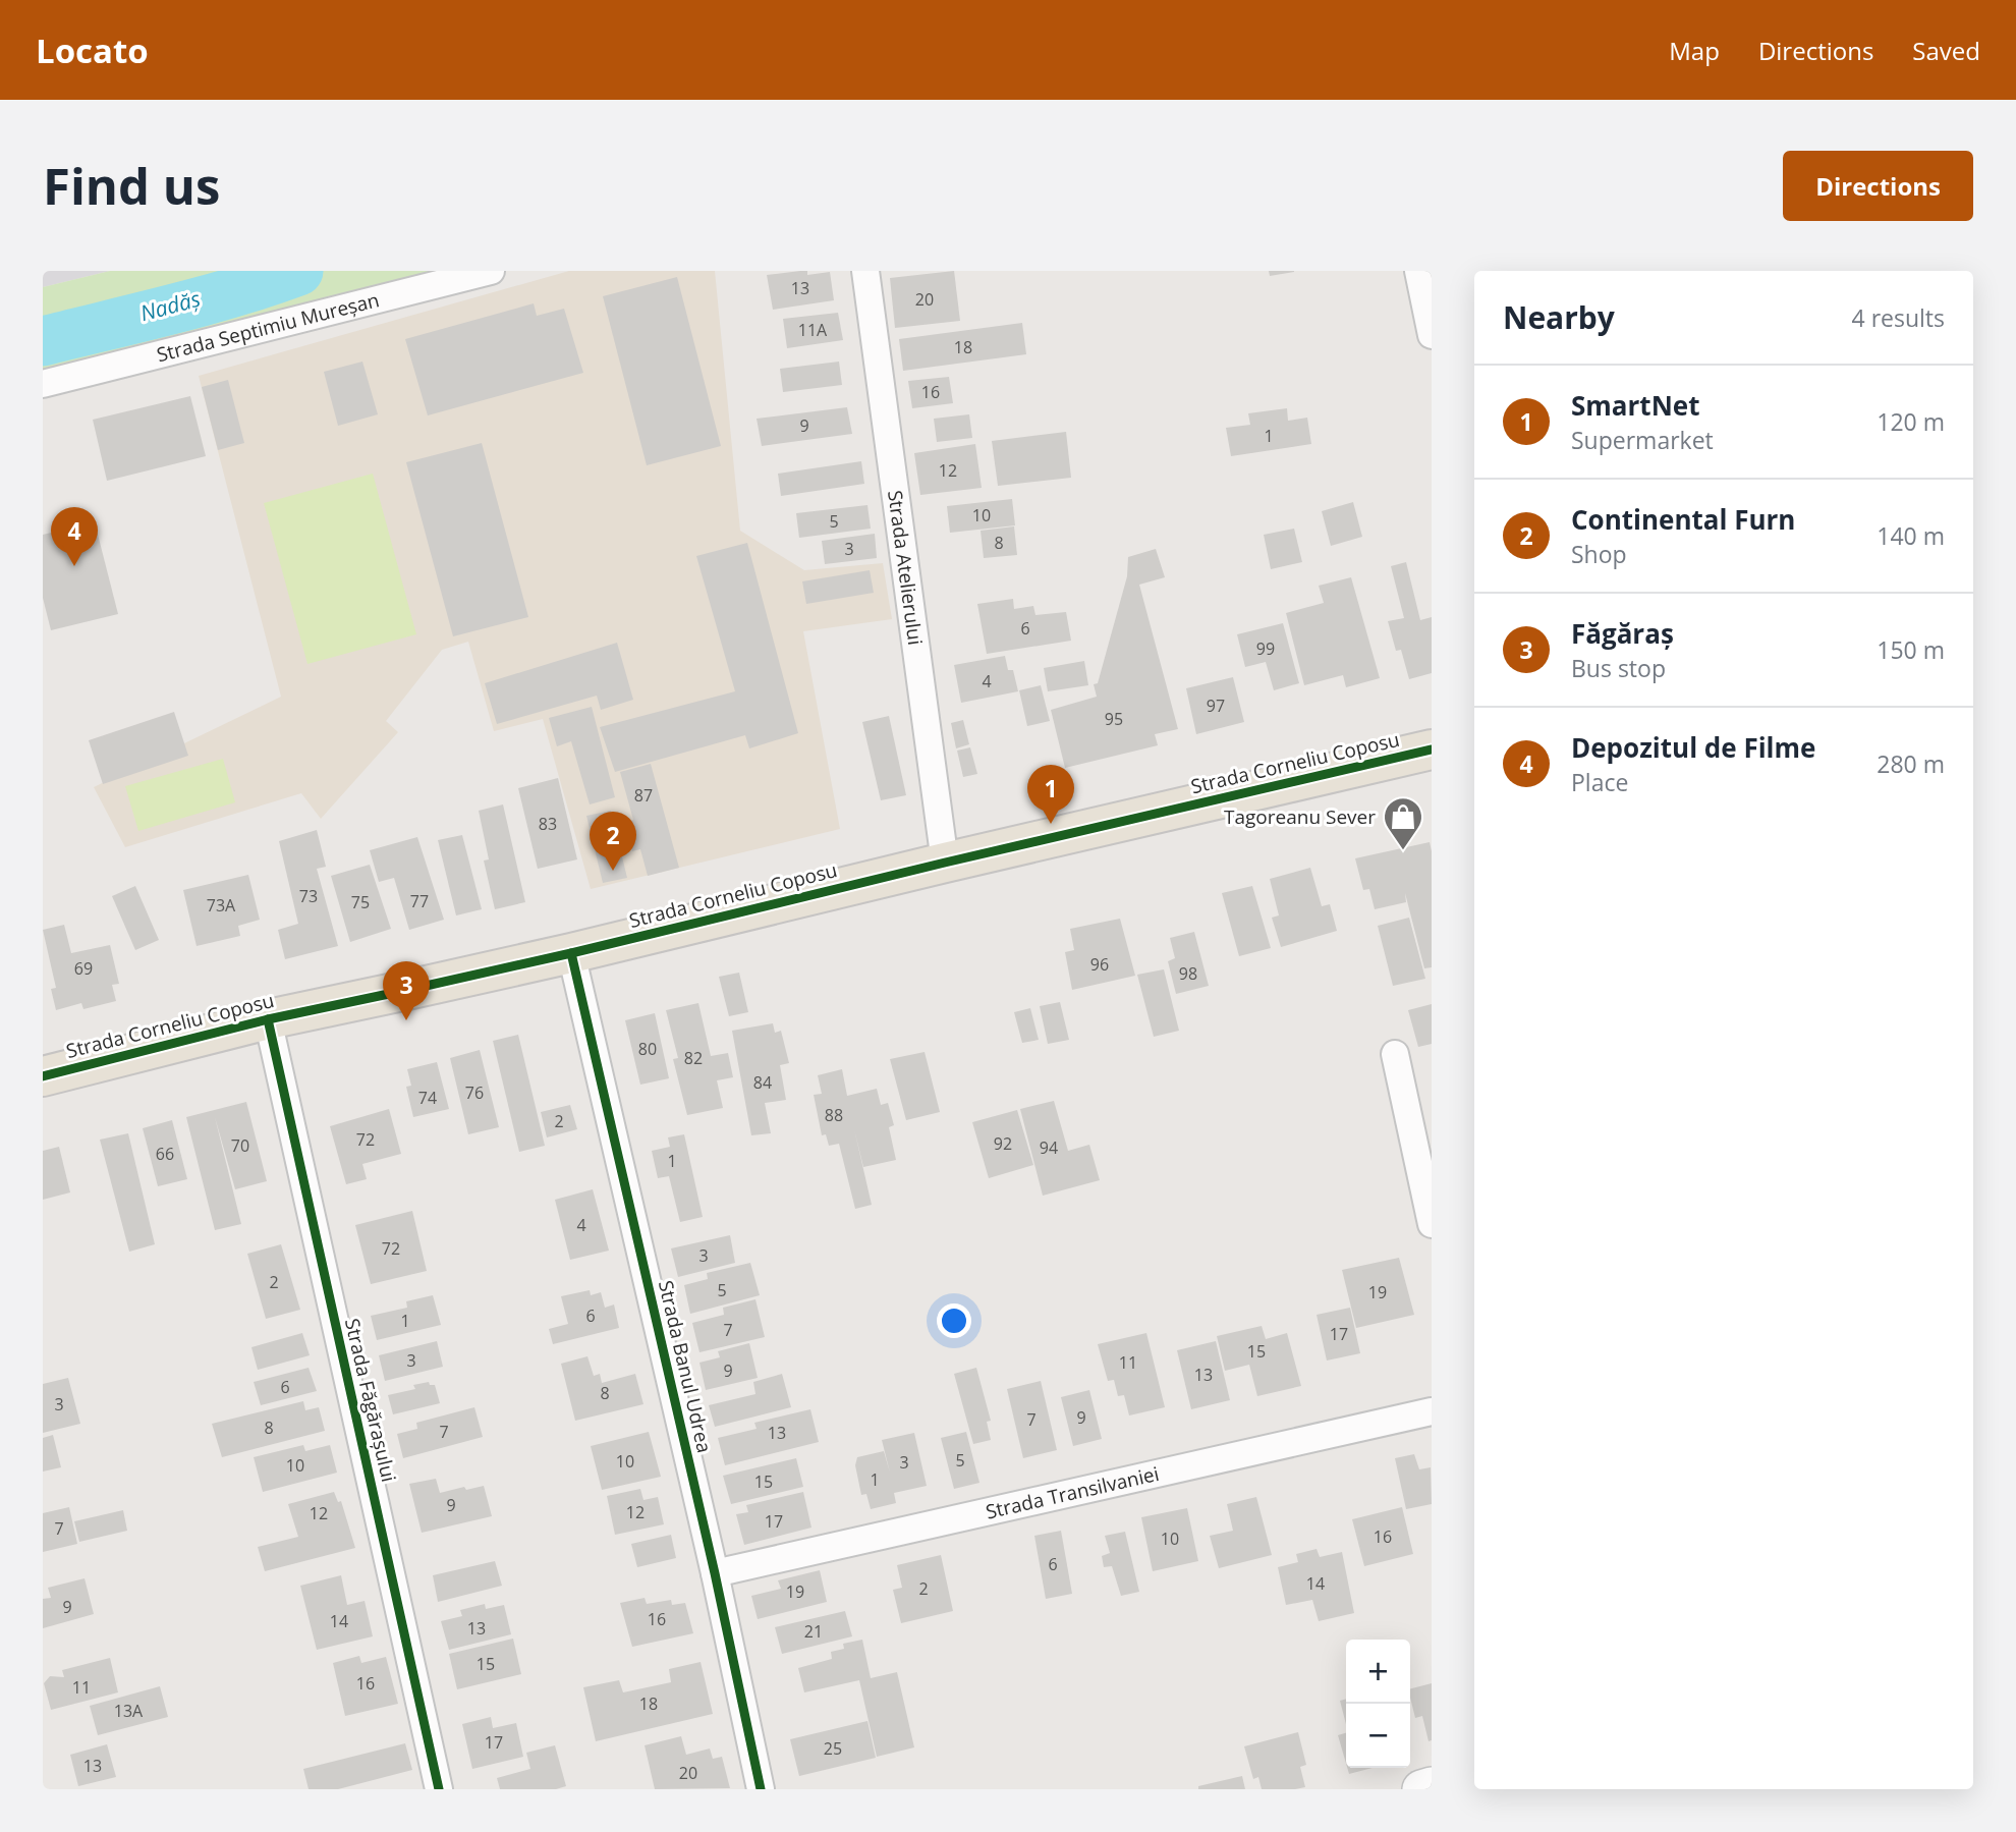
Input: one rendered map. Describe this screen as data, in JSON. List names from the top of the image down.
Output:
{
  "streets": {
    "main road": ["Strada Corneliu Coposu"],
    "street": [
      "Strada Septimiu Mureșan",
      "Strada Atelierului",
      "Strada Banul Udrea",
      "Strada Făgărașului",
      "Strada Transilvaniei"
    ]
  },
  "crossings": [
    ["Strada Atelierului", "Strada Corneliu Coposu"],
    ["Strada Corneliu Coposu", "Strada Banul Udrea"],
    ["Strada Corneliu Coposu", "Strada Făgărașului"],
    ["Strada Banul Udrea", "Strada Transilvaniei"]
  ],
  "water": ["Nadăș"],
  "places": {
    "shop": ["Tagoreanu Sever"]
  },
  "house_numbers": [
    "13",
    "20",
    "11A",
    "18",
    "16",
    "9",
    "1",
    "12",
    "10",
    "5",
    "8",
    "3",
    "6",
    "99",
    "4",
    "97",
    "95",
    "87",
    "83",
    "73",
    "77",
    "75",
    "73A",
    "96",
    "69",
    "98",
    "80",
    "82",
    "84",
    "76",
    "74",
    "88",
    "2",
    "72",
    "92",
    "70",
    "94",
    "66",
    "1",
    "4",
    "72",
    "3",
    "2",
    "5",
    "19",
    "6",
    "1",
    "7",
    "17",
    "15",
    "3",
    "11",
    "9",
    "13",
    "6",
    "8",
    "3",
    "9",
    "7",
    "8",
    "7",
    "13",
    "5",
    "10",
    "3",
    "10",
    "1",
    "15",
    "9",
    "12",
    "12",
    "17",
    "7",
    "16",
    "10",
    "6",
    "14",
    "2",
    "19",
    "9",
    "16",
    "14",
    "13",
    "21",
    "15",
    "16",
    "11",
    "18",
    "13A",
    "17",
    "25",
    "13",
    "20"
  ],
  "page": {
    "header": "Locato",
    "nav": ["Map", "Directions", "Saved"],
    "buttons": "Directions",
    "title": "Find us",
    "heading": ["Nearby", "4 results"],
    "list": [
      {
        "mark": "1",
        "name": "SmartNet",
        "note": "Supermarket",
        "value": "120 m"
      },
      {
        "mark": "2",
        "name": "Continental Furn",
        "note": "Shop",
        "value": "140 m"
      },
      {
        "mark": "3",
        "name": "Făgăraș",
        "note": "Bus stop",
        "value": "150 m"
      },
      {
        "mark": "4",
        "name": "Depozitul de Filme",
        "note": "Place",
        "value": "280 m"
      }
    ],
    "pins": [
      "4",
      "1",
      "2",
      "3"
    ],
    "map_buttons": ["+", "−"]
  }
}
